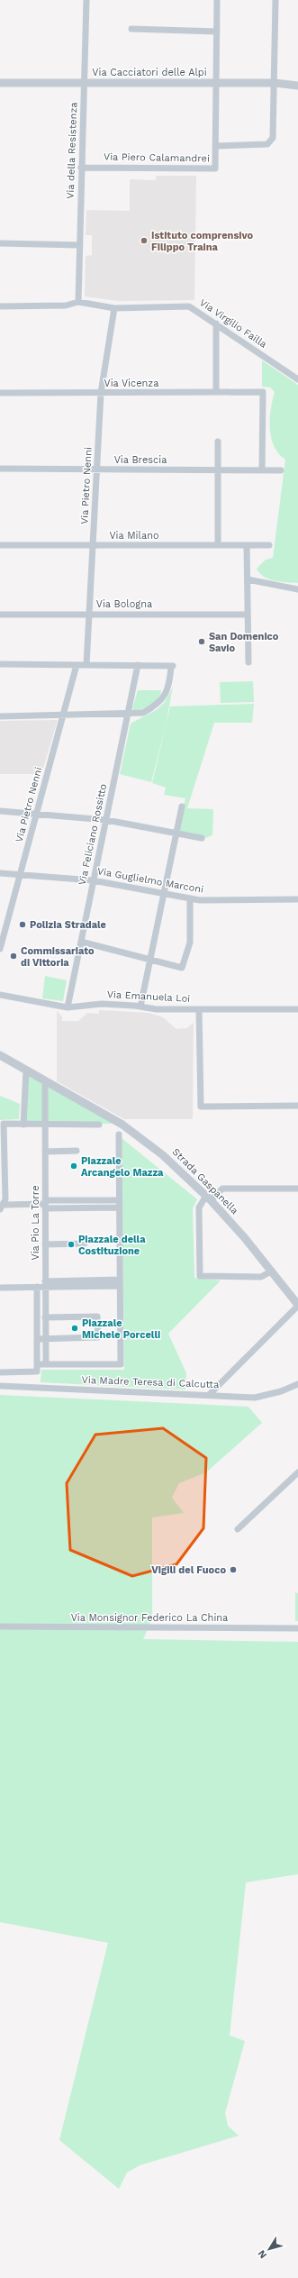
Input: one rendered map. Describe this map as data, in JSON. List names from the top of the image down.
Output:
{
  "streets": {
    "street": [
      "Via Cacciatori delle Alpi",
      "Via della Resistenza",
      "Via Piero Calamandrei",
      "Via Virgilio Failla",
      "Via Vicenza",
      "Via Brescia",
      "Via Pietro Nenni",
      "Via Milano",
      "Via Bologna",
      "Via Feliciano Rossitto",
      "Via Guglielmo Marconi",
      "Via Emanuela Loi",
      "Strada Gaspanella",
      "Via Pio La Torre",
      "Via Madre Teresa di Calcutta",
      "Via Monsignor Federico La China"
    ]
  },
  "crossings": [
    ["Via Cacciatori delle Alpi", "Via della Resistenza"],
    ["Via Cacciatori delle Alpi", "Via Piero Calamandrei"],
    ["Via della Resistenza", "Via Piero Calamandrei"],
    ["Via della Resistenza", "Via Virgilio Failla"],
    ["Via Virgilio Failla", "Via Pietro Nenni"],
    ["Via Vicenza", "Via Brescia"],
    ["Via Vicenza", "Via Pietro Nenni"],
    ["Via Brescia", "Via Pietro Nenni"],
    ["Via Pietro Nenni", "Via Milano"],
    ["Via Pietro Nenni", "Via Bologna"],
    ["Via Pietro Nenni", "Via Guglielmo Marconi"],
    ["Via Feliciano Rossitto", "Via Guglielmo Marconi"],
    ["Via Feliciano Rossitto", "Via Emanuela Loi"],
    ["Strada Gaspanella", "Via Pio La Torre"]
  ],
  "places": [
    "Istituto comprensivo Filippo Traina",
    "San Domenico Savio",
    "Polizia Stradale",
    "Commissariato di Vittoria",
    "Piazzale Arcangelo Mazza",
    "Piazzale della Costituzione",
    "Piazzale Michele Porcelli",
    "Vigili del Fuoco"
  ],
  "north": "bottom left"
}
